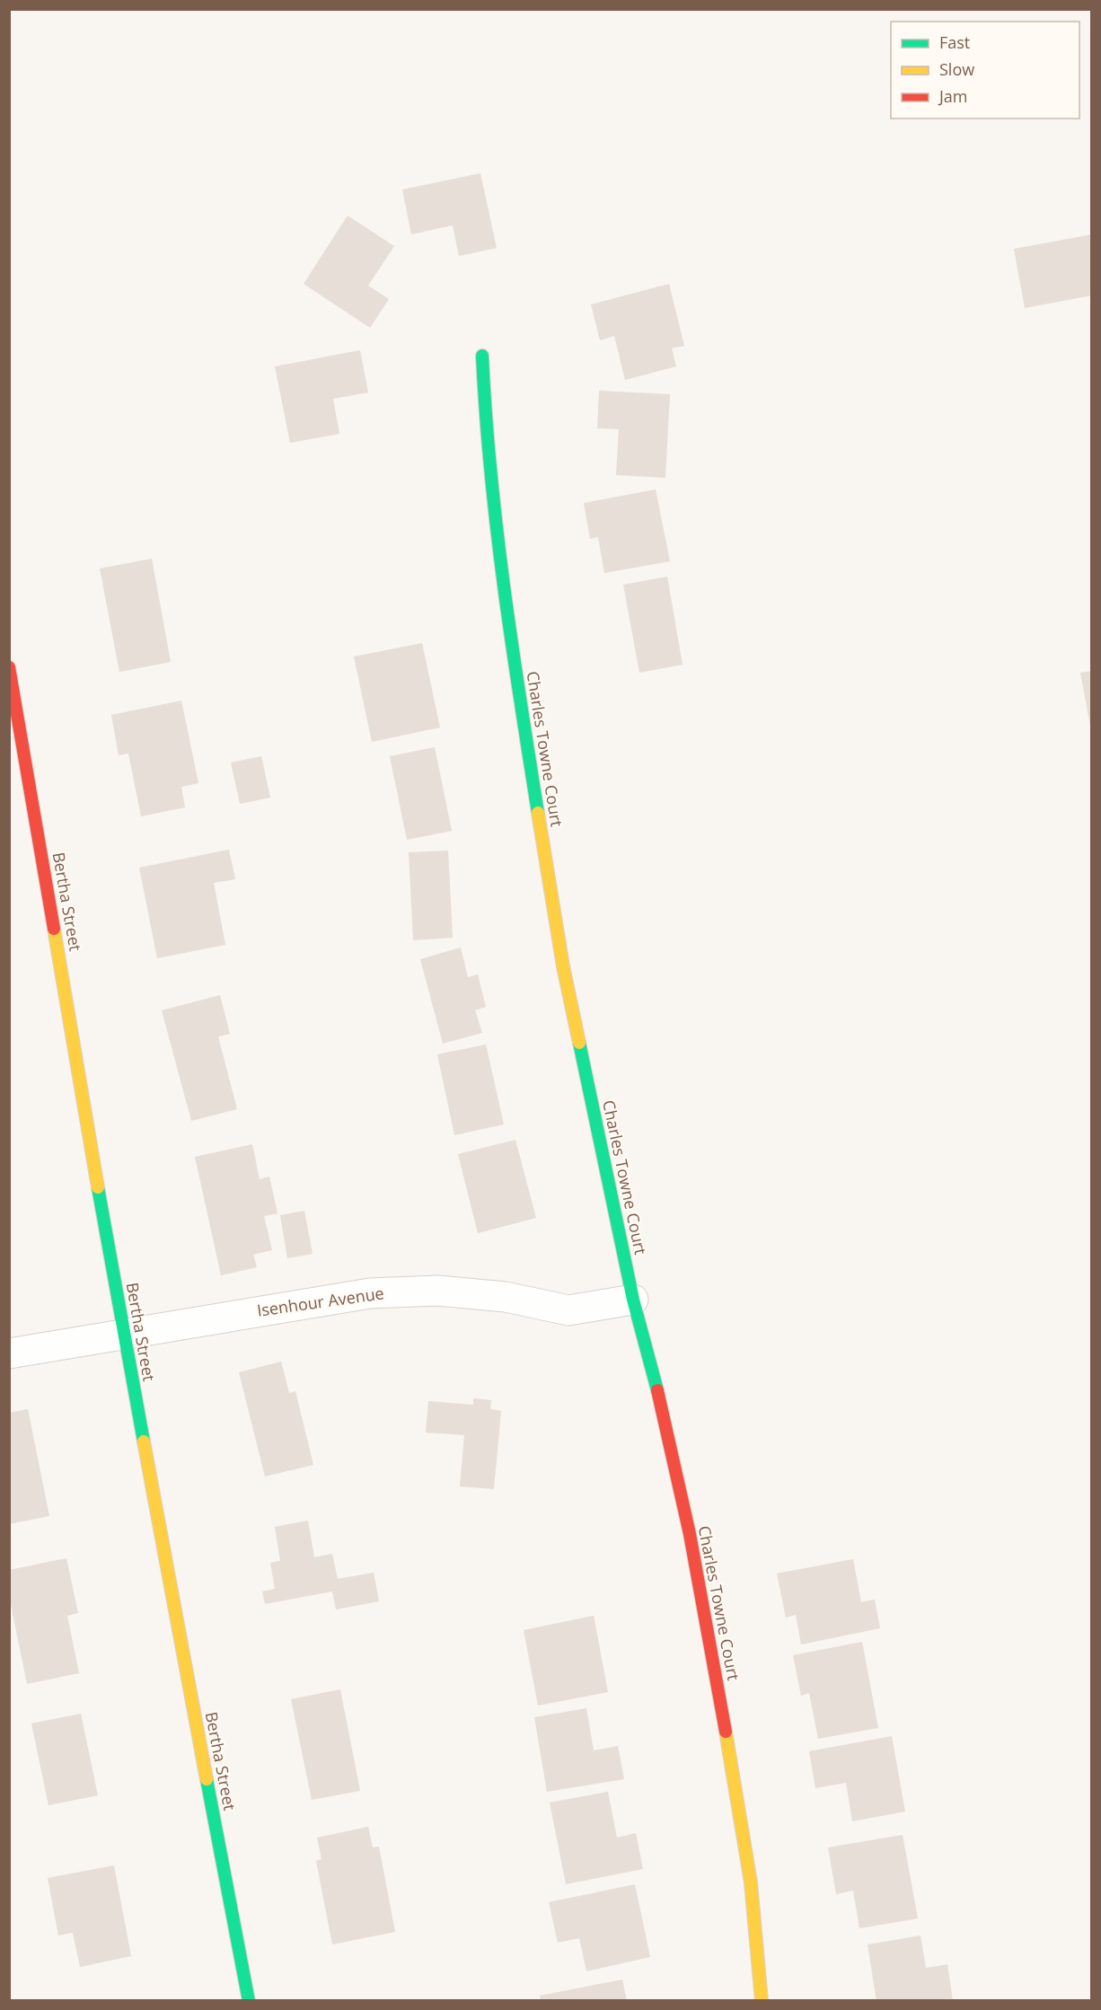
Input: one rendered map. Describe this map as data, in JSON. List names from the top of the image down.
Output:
{
  "streets": {
    "street": ["Charles Towne Court", "Bertha Street", "Isenhour Avenue"]
  },
  "crossings": [
    ["Charles Towne Court", "Isenhour Avenue"],
    ["Bertha Street", "Isenhour Avenue"]
  ],
  "legend": ["Fast", "Slow", "Jam"]
}
